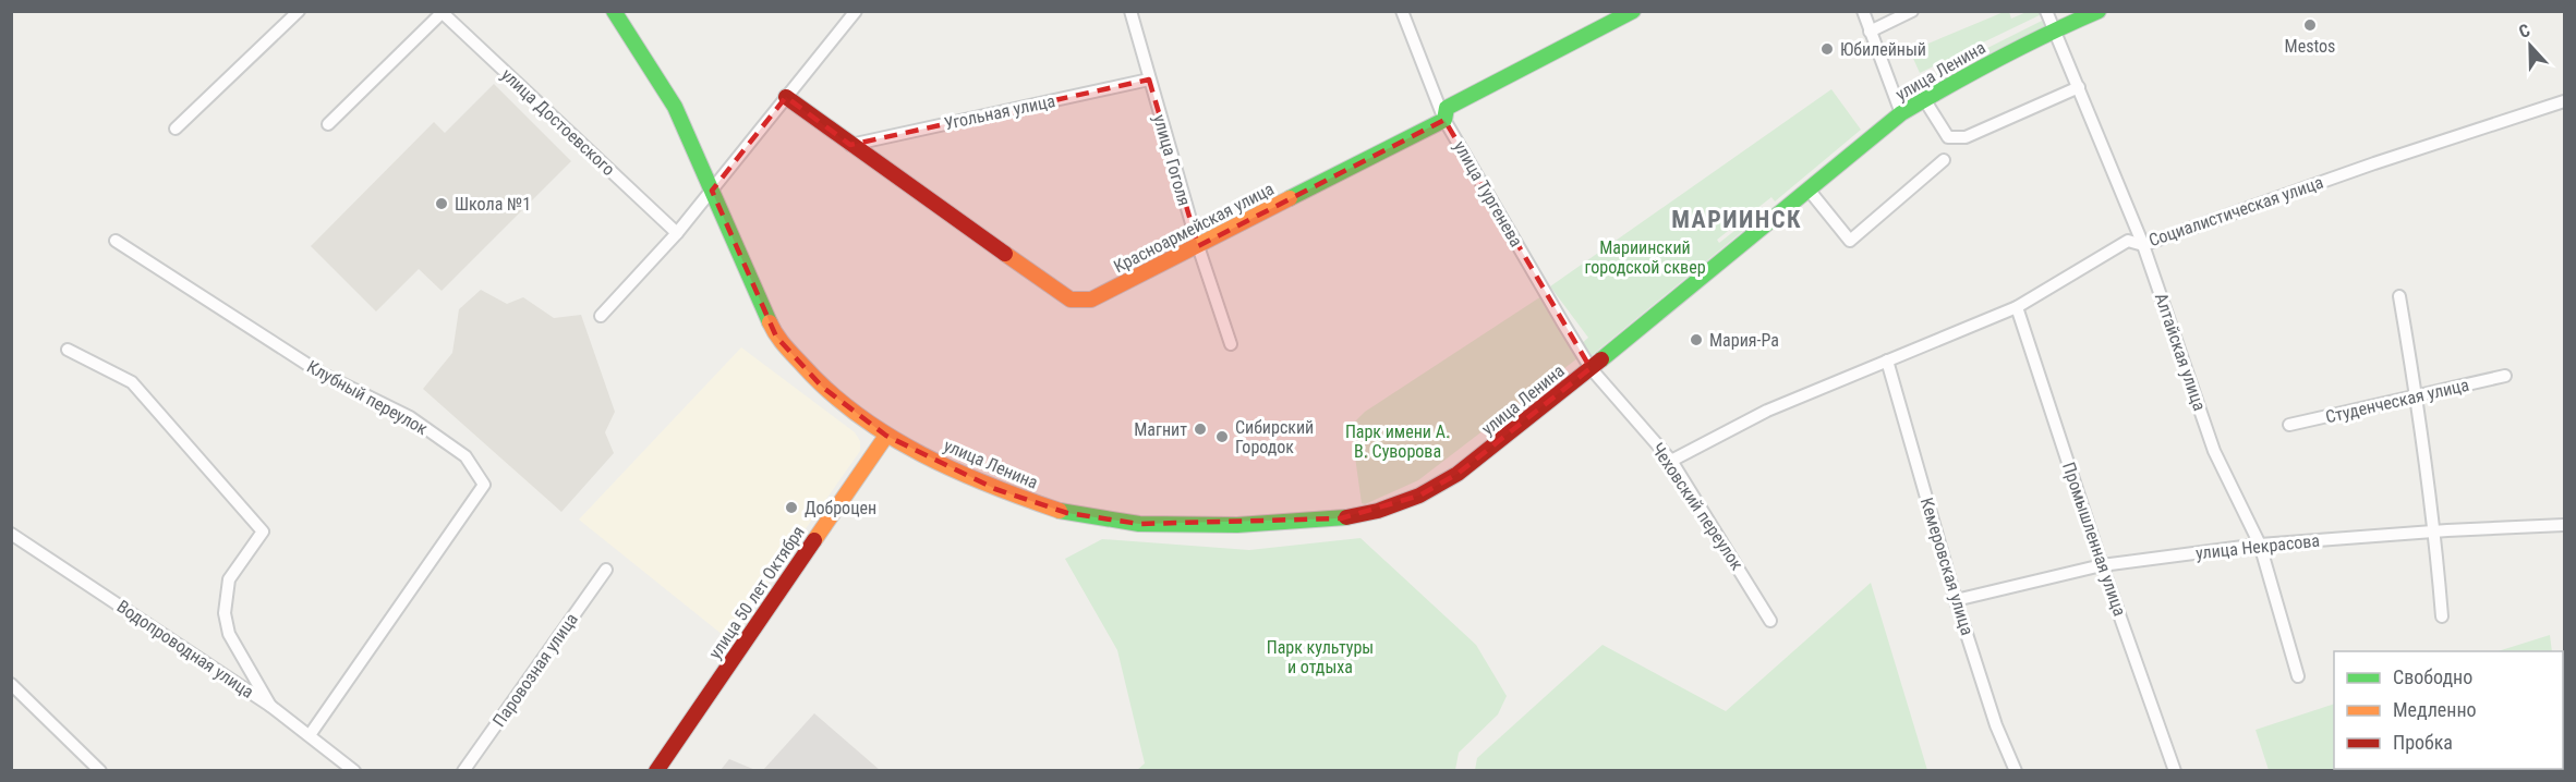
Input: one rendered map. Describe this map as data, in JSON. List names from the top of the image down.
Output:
{
  "streets": {
    "main road": ["улица Ленина", "Красноармейская улица", "улица 50 лет Октября"],
    "street": [
      "Угольная улица",
      "улица Достоевского",
      "улица Гоголя",
      "улица Тургенева",
      "Социалистическая улица",
      "Алтайская улица",
      "Клубный переулок",
      "Студенческая улица",
      "Чеховский переулок",
      "Промышленная улица",
      "улица Некрасова",
      "Кемеровская улица",
      "Водопроводная улица",
      "Паровозная улица"
    ]
  },
  "crossings": [
    ["улица Ленина", "улица Тургенева"],
    ["улица Ленина", "Алтайская улица"],
    ["улица Ленина", "Чеховский переулок"],
    ["улица Ленина", "улица 50 лет Октября"],
    ["Угольная улица", "улица Гоголя"],
    ["Угольная улица", "Красноармейская улица"],
    ["улица Гоголя", "Красноармейская улица"],
    ["улица Тургенева", "Красноармейская улица"],
    ["улица Тургенева", "Чеховский переулок"],
    ["Социалистическая улица", "Алтайская улица"],
    ["Социалистическая улица", "Чеховский переулок"],
    ["Социалистическая улица", "Промышленная улица"],
    ["Социалистическая улица", "Кемеровская улица"],
    ["Алтайская улица", "улица Некрасова"],
    ["Клубный переулок", "Водопроводная улица"],
    ["Промышленная улица", "улица Некрасова"],
    ["улица Некрасова", "Кемеровская улица"]
  ],
  "districts": ["МАРИИНСК"],
  "parks": ["Мариинский городской сквер", "Парк имени А. В. Суворова", "Парк культуры и отдыха"],
  "places": [
    "Mestos",
    "Юбилейный",
    "Школа №1",
    "Мария-Ра",
    "Магнит",
    "Сибирский Городок",
    "Доброцен"
  ],
  "legend": ["Свободно", "Медленно", "Пробка"],
  "north": "top"
}
